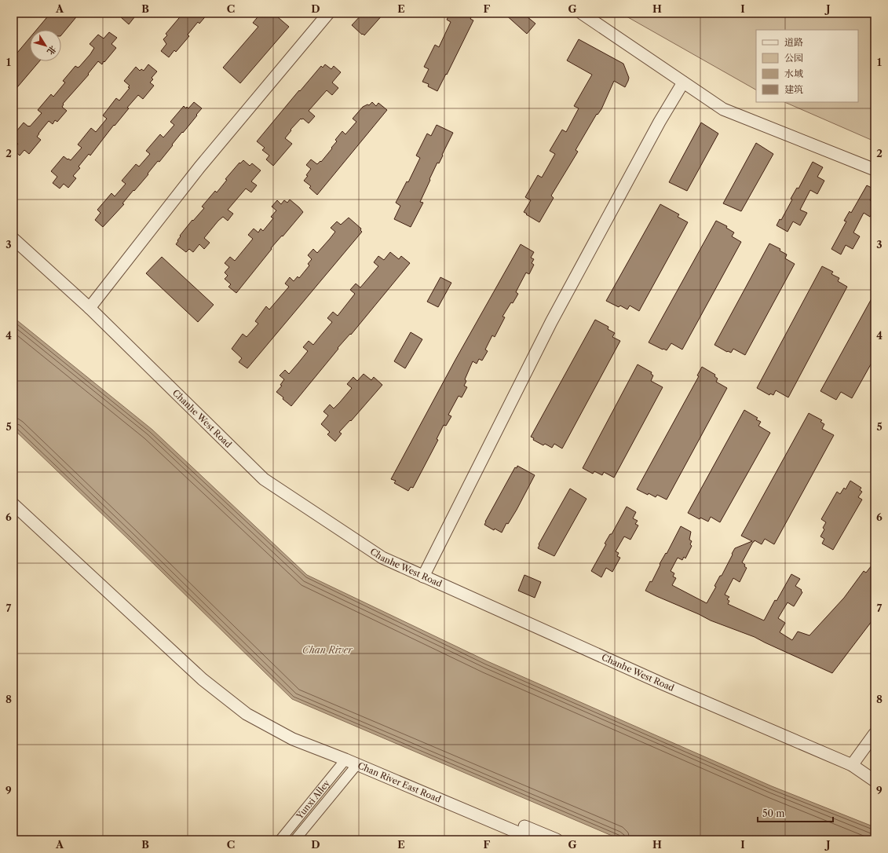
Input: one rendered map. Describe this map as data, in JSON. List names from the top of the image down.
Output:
{
  "streets": {
    "street": ["Chanhe West Road", "Chan River East Road", "Yunxi Alley"]
  },
  "crossings": [
    ["Chan River East Road", "Yunxi Alley"]
  ],
  "water": ["Chan River"],
  "legend": [
    "道路",
    "公园",
    "水域",
    "建筑"
  ],
  "scale_bar": "50 m",
  "north": "bottom right",
  "grid": {
    "columns": [
      "A",
      "B",
      "C",
      "D",
      "E",
      "F",
      "G",
      "H",
      "I",
      "J"
    ],
    "rows": [
      "1",
      "2",
      "3",
      "4",
      "5",
      "6",
      "7",
      "8",
      "9"
    ]
  }
}
